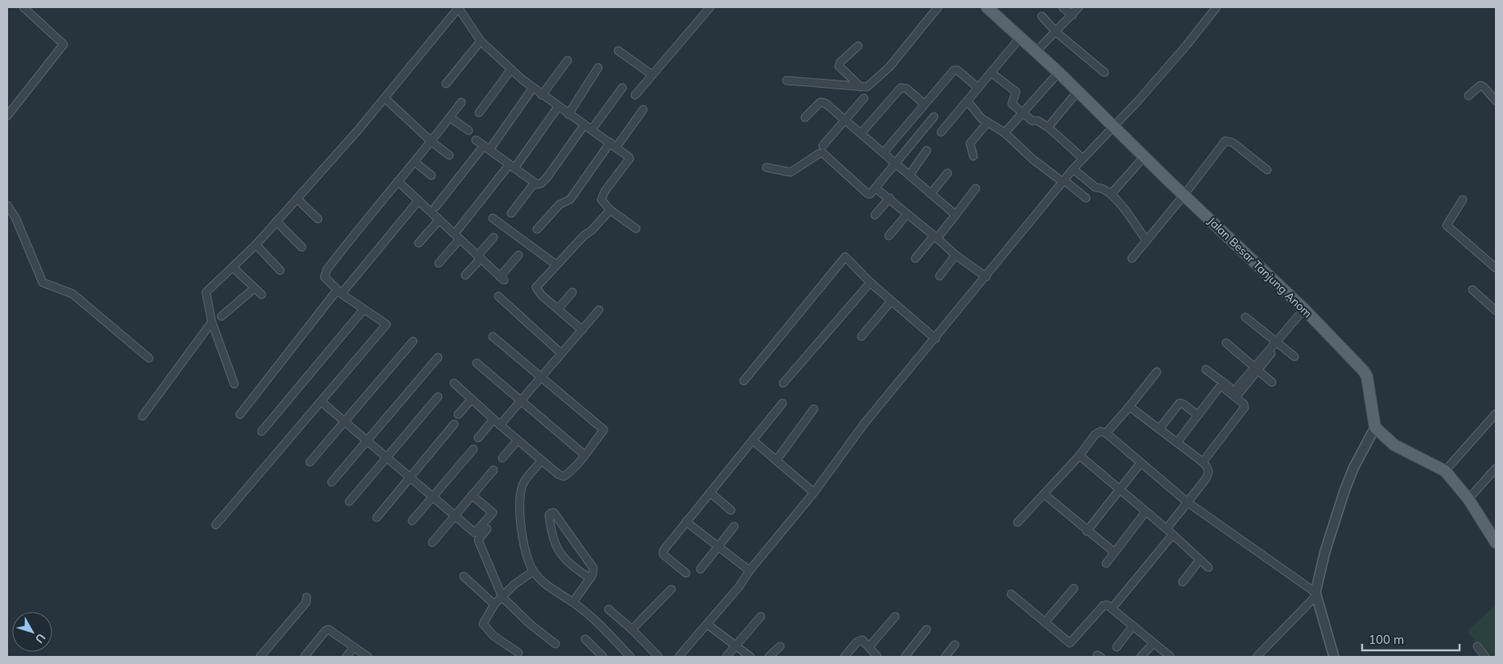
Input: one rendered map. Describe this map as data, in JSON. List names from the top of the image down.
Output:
{
  "streets": {
    "main road": ["Jalan Besar Tanjung Anom"]
  },
  "scale_bar": "100 m",
  "north": "bottom right"
}
